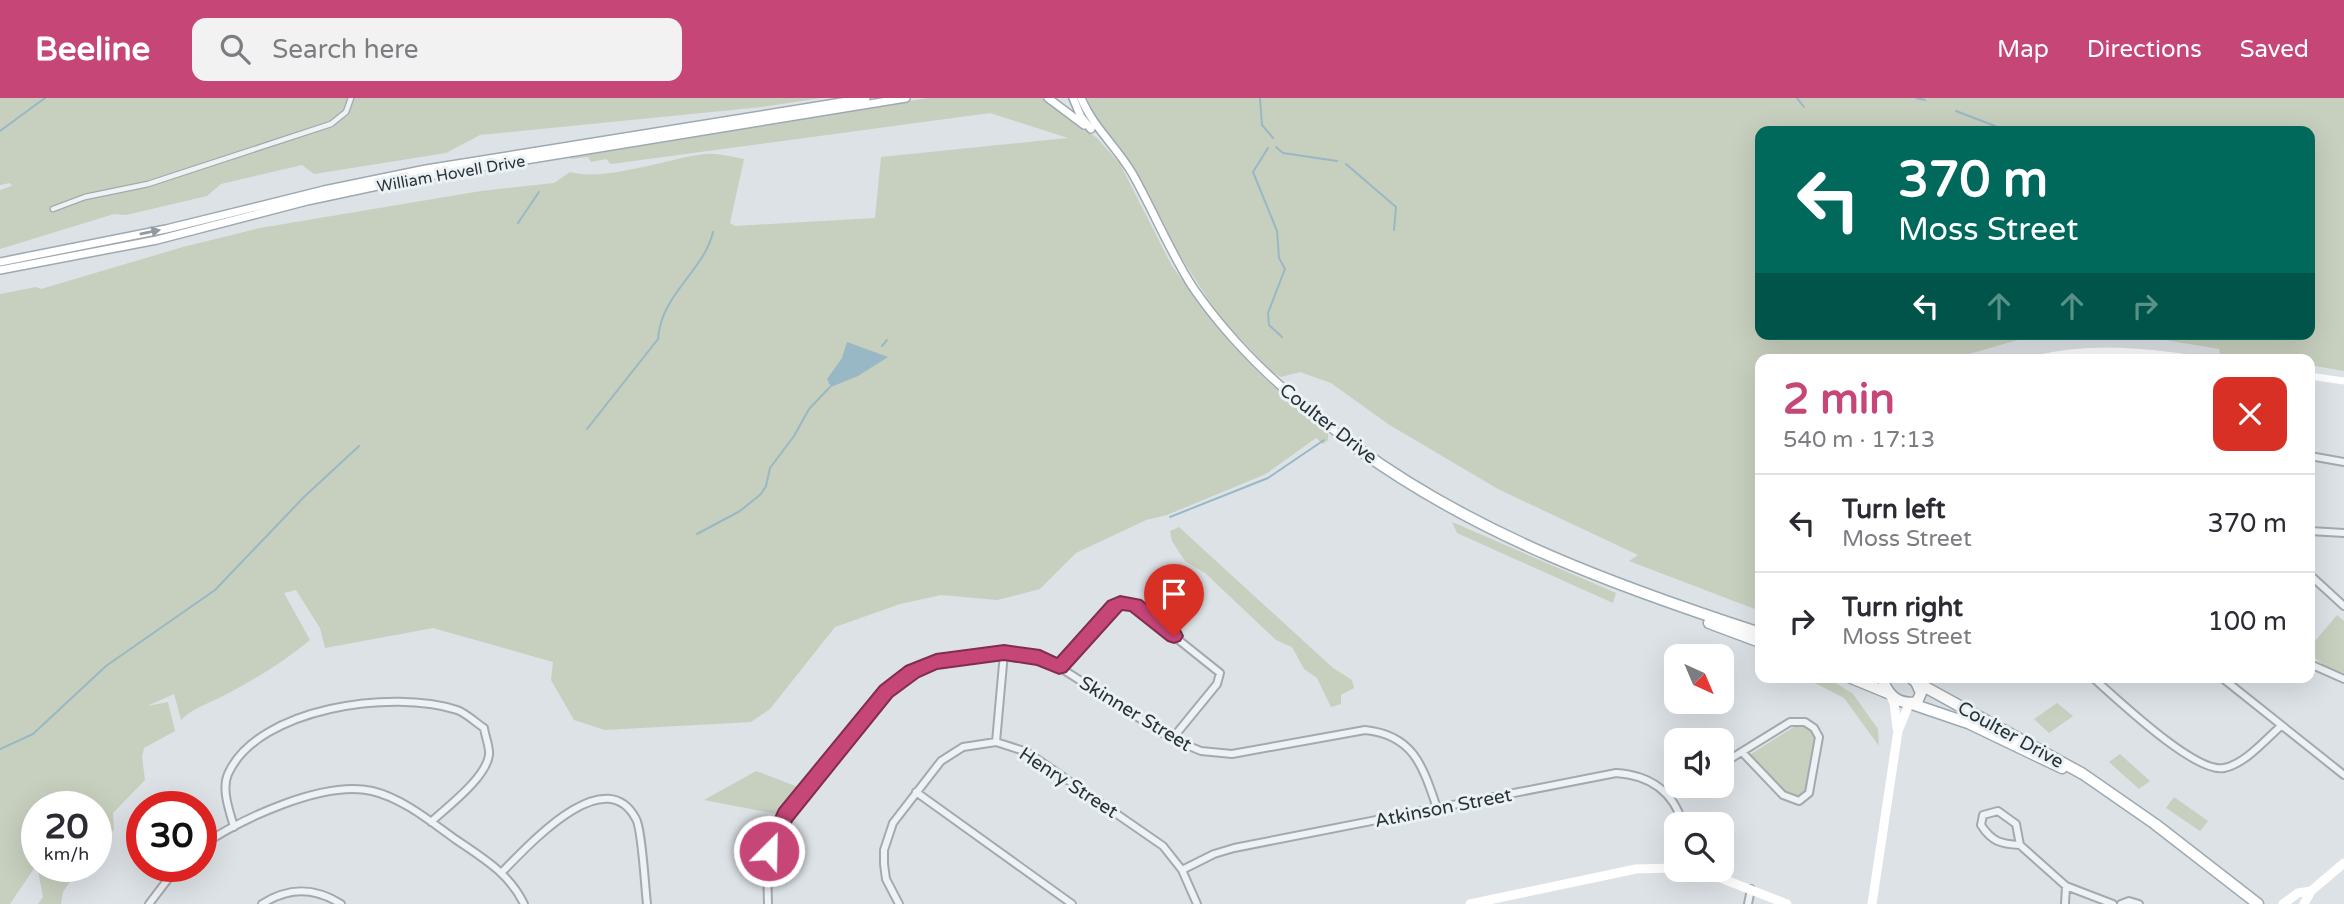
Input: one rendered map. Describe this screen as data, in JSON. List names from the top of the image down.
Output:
{
  "streets": {
    "main road": ["William Hovell Drive", "Coulter Drive"],
    "street": ["Skinner Street", "Henry Street", "Atkinson Street"]
  },
  "crossings": [
    ["Skinner Street", "Atkinson Street"],
    ["Henry Street", "Atkinson Street"]
  ],
  "north": "bottom right",
  "page": {
    "header": "Beeline",
    "search": "Search here",
    "nav": ["Map", "Directions", "Saved"],
    "turn": ["370 m", "Moss Street"],
    "heading": ["2 min", "540 m · 17:13"],
    "list": [
      {
        "name": "Turn left",
        "note": "Moss Street",
        "value": "370 m"
      },
      {
        "name": "Turn right",
        "note": "Moss Street",
        "value": "100 m"
      }
    ],
    "speed": "20 km/h",
    "limit": "30"
  }
}
